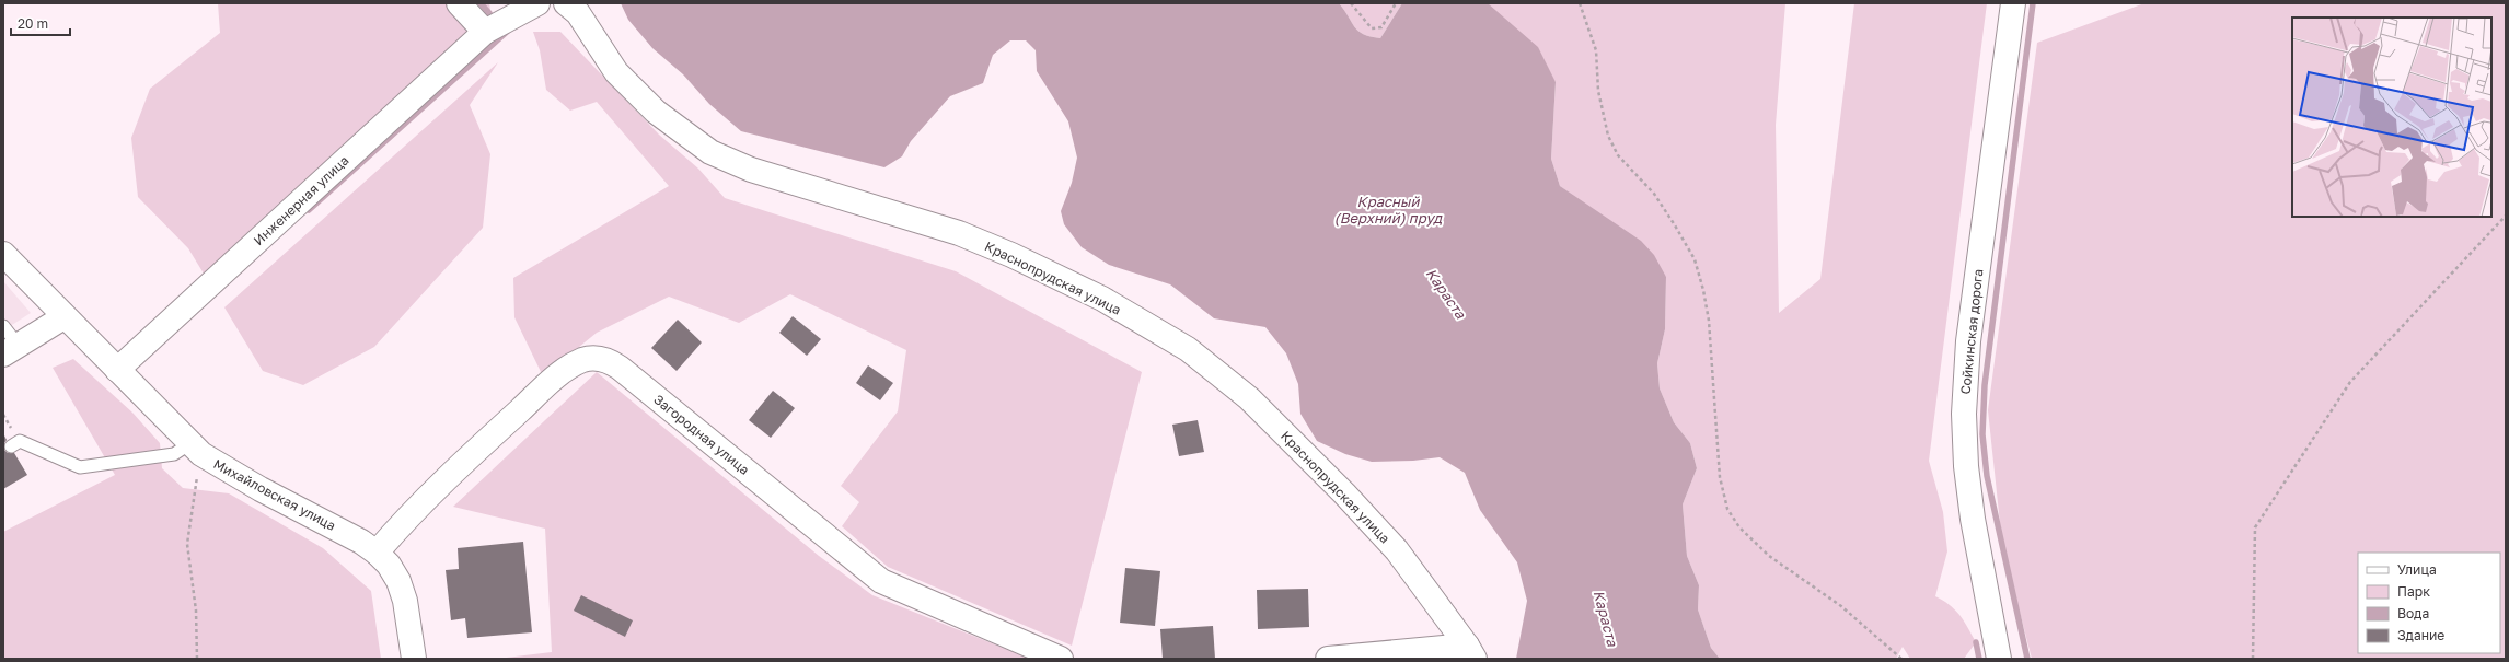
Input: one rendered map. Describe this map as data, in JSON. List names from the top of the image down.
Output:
{
  "streets": {
    "street": [
      "Инженерная улица",
      "Краснопрудская улица",
      "Сойкинская дорога",
      "Загородная улица",
      "Михайловская улица"
    ]
  },
  "crossings": [
    ["Инженерная улица", "Михайловская улица"],
    ["Загородная улица", "Михайловская улица"]
  ],
  "water": ["Красный (Верхний) пруд", "Караста"],
  "legend": [
    "Улица",
    "Парк",
    "Вода",
    "Здание"
  ],
  "scale_bar": "20 m"
}
